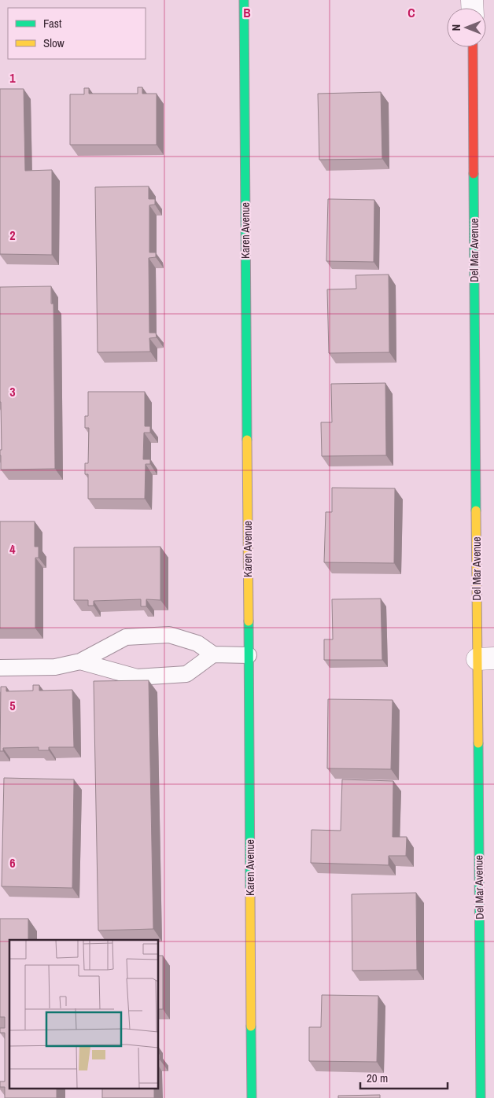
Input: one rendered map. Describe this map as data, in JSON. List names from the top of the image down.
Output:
{
  "streets": {
    "street": ["Karen Avenue", "Del Mar Avenue"]
  },
  "legend": ["Fast", "Slow"],
  "scale_bar": "20 m",
  "north": "left",
  "grid": {
    "columns": ["B", "C"],
    "rows": [
      "1",
      "2",
      "3",
      "4",
      "5",
      "6"
    ]
  }
}
